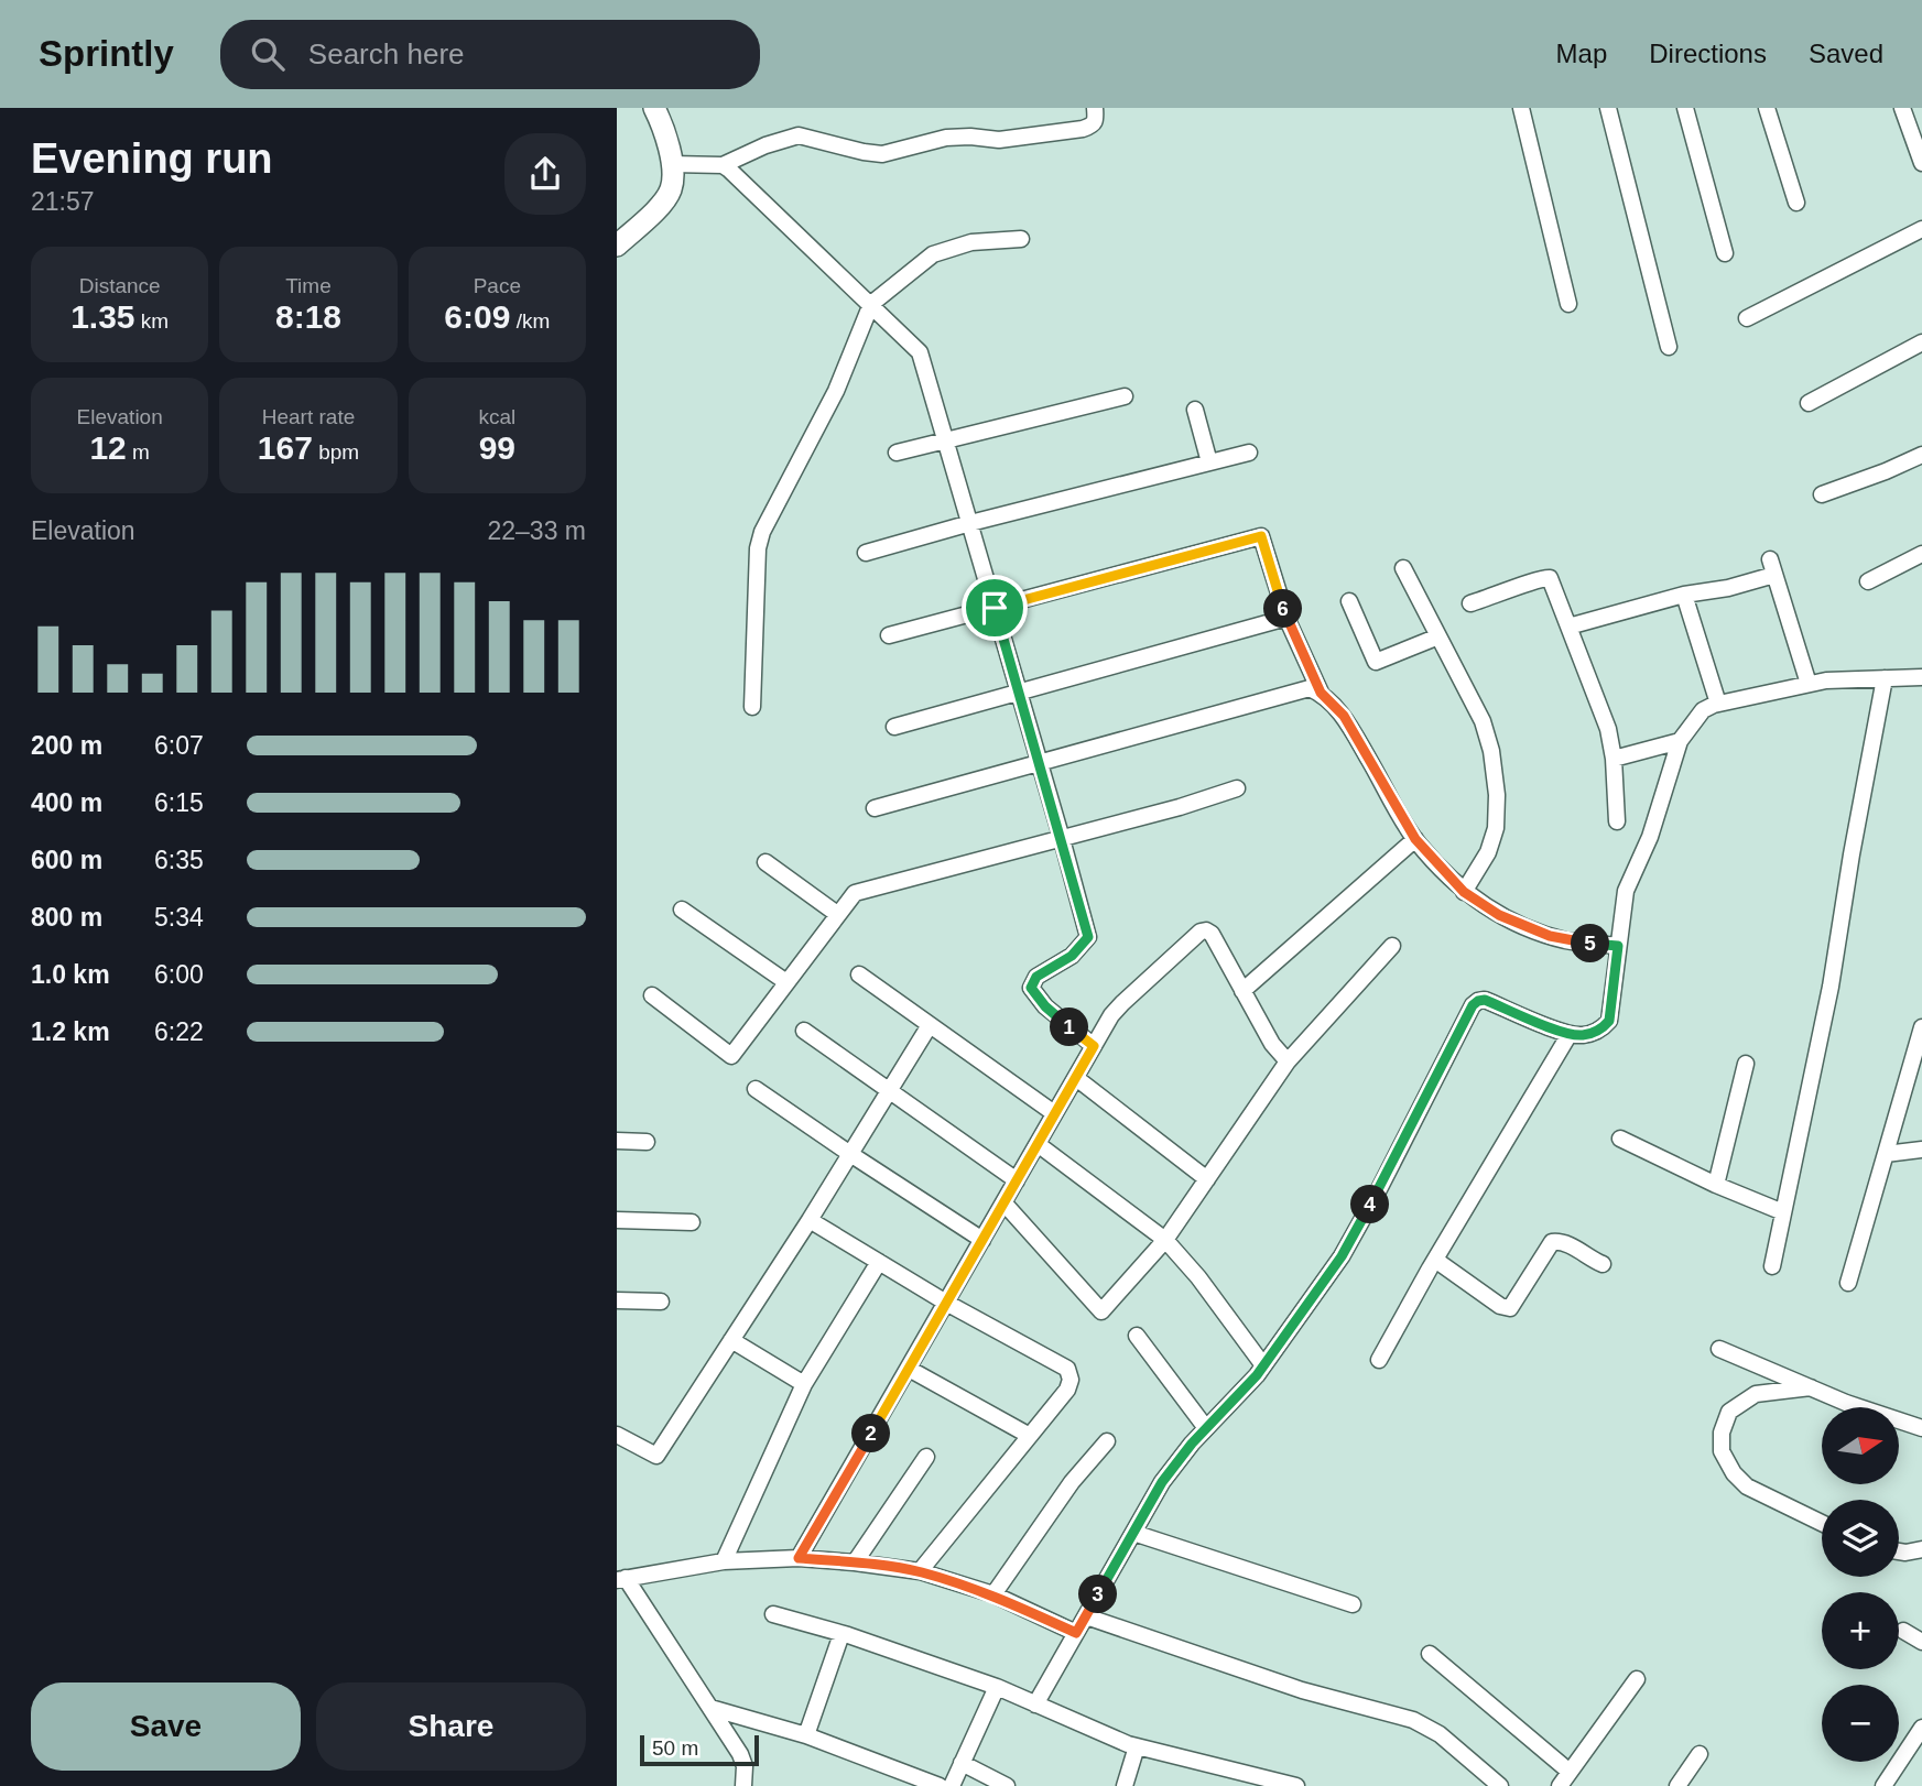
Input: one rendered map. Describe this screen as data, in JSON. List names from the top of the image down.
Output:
{
  "scale_bar": "50 m",
  "north": "right",
  "page": {
    "header": "Sprintly",
    "search": "Search here",
    "nav": ["Map", "Directions", "Saved"],
    "heading": ["Evening run", "21:57"],
    "stats": [
      ["Distance", "1.35 km"],
      ["Time", "8:18"],
      ["Pace", "6:09 /km"],
      ["Elevation", "12 m"],
      ["Heart rate", "167 bpm"],
      ["kcal", "99"]
    ],
    "chart": ["Elevation", "22–33 m"],
    "pins": [
      "6",
      "5",
      "1",
      "4",
      "2",
      "3"
    ],
    "list": [
      {
        "name": "200 m",
        "note": "6:07"
      },
      {
        "name": "400 m",
        "note": "6:15"
      },
      {
        "name": "600 m",
        "note": "6:35"
      },
      {
        "name": "800 m",
        "note": "5:34"
      },
      {
        "name": "1.0 km",
        "note": "6:00"
      },
      {
        "name": "1.2 km",
        "note": "6:22"
      }
    ],
    "map_buttons": ["+", "−"],
    "buttons": ["Save", "Share"],
    "scale": "50 m"
  }
}
